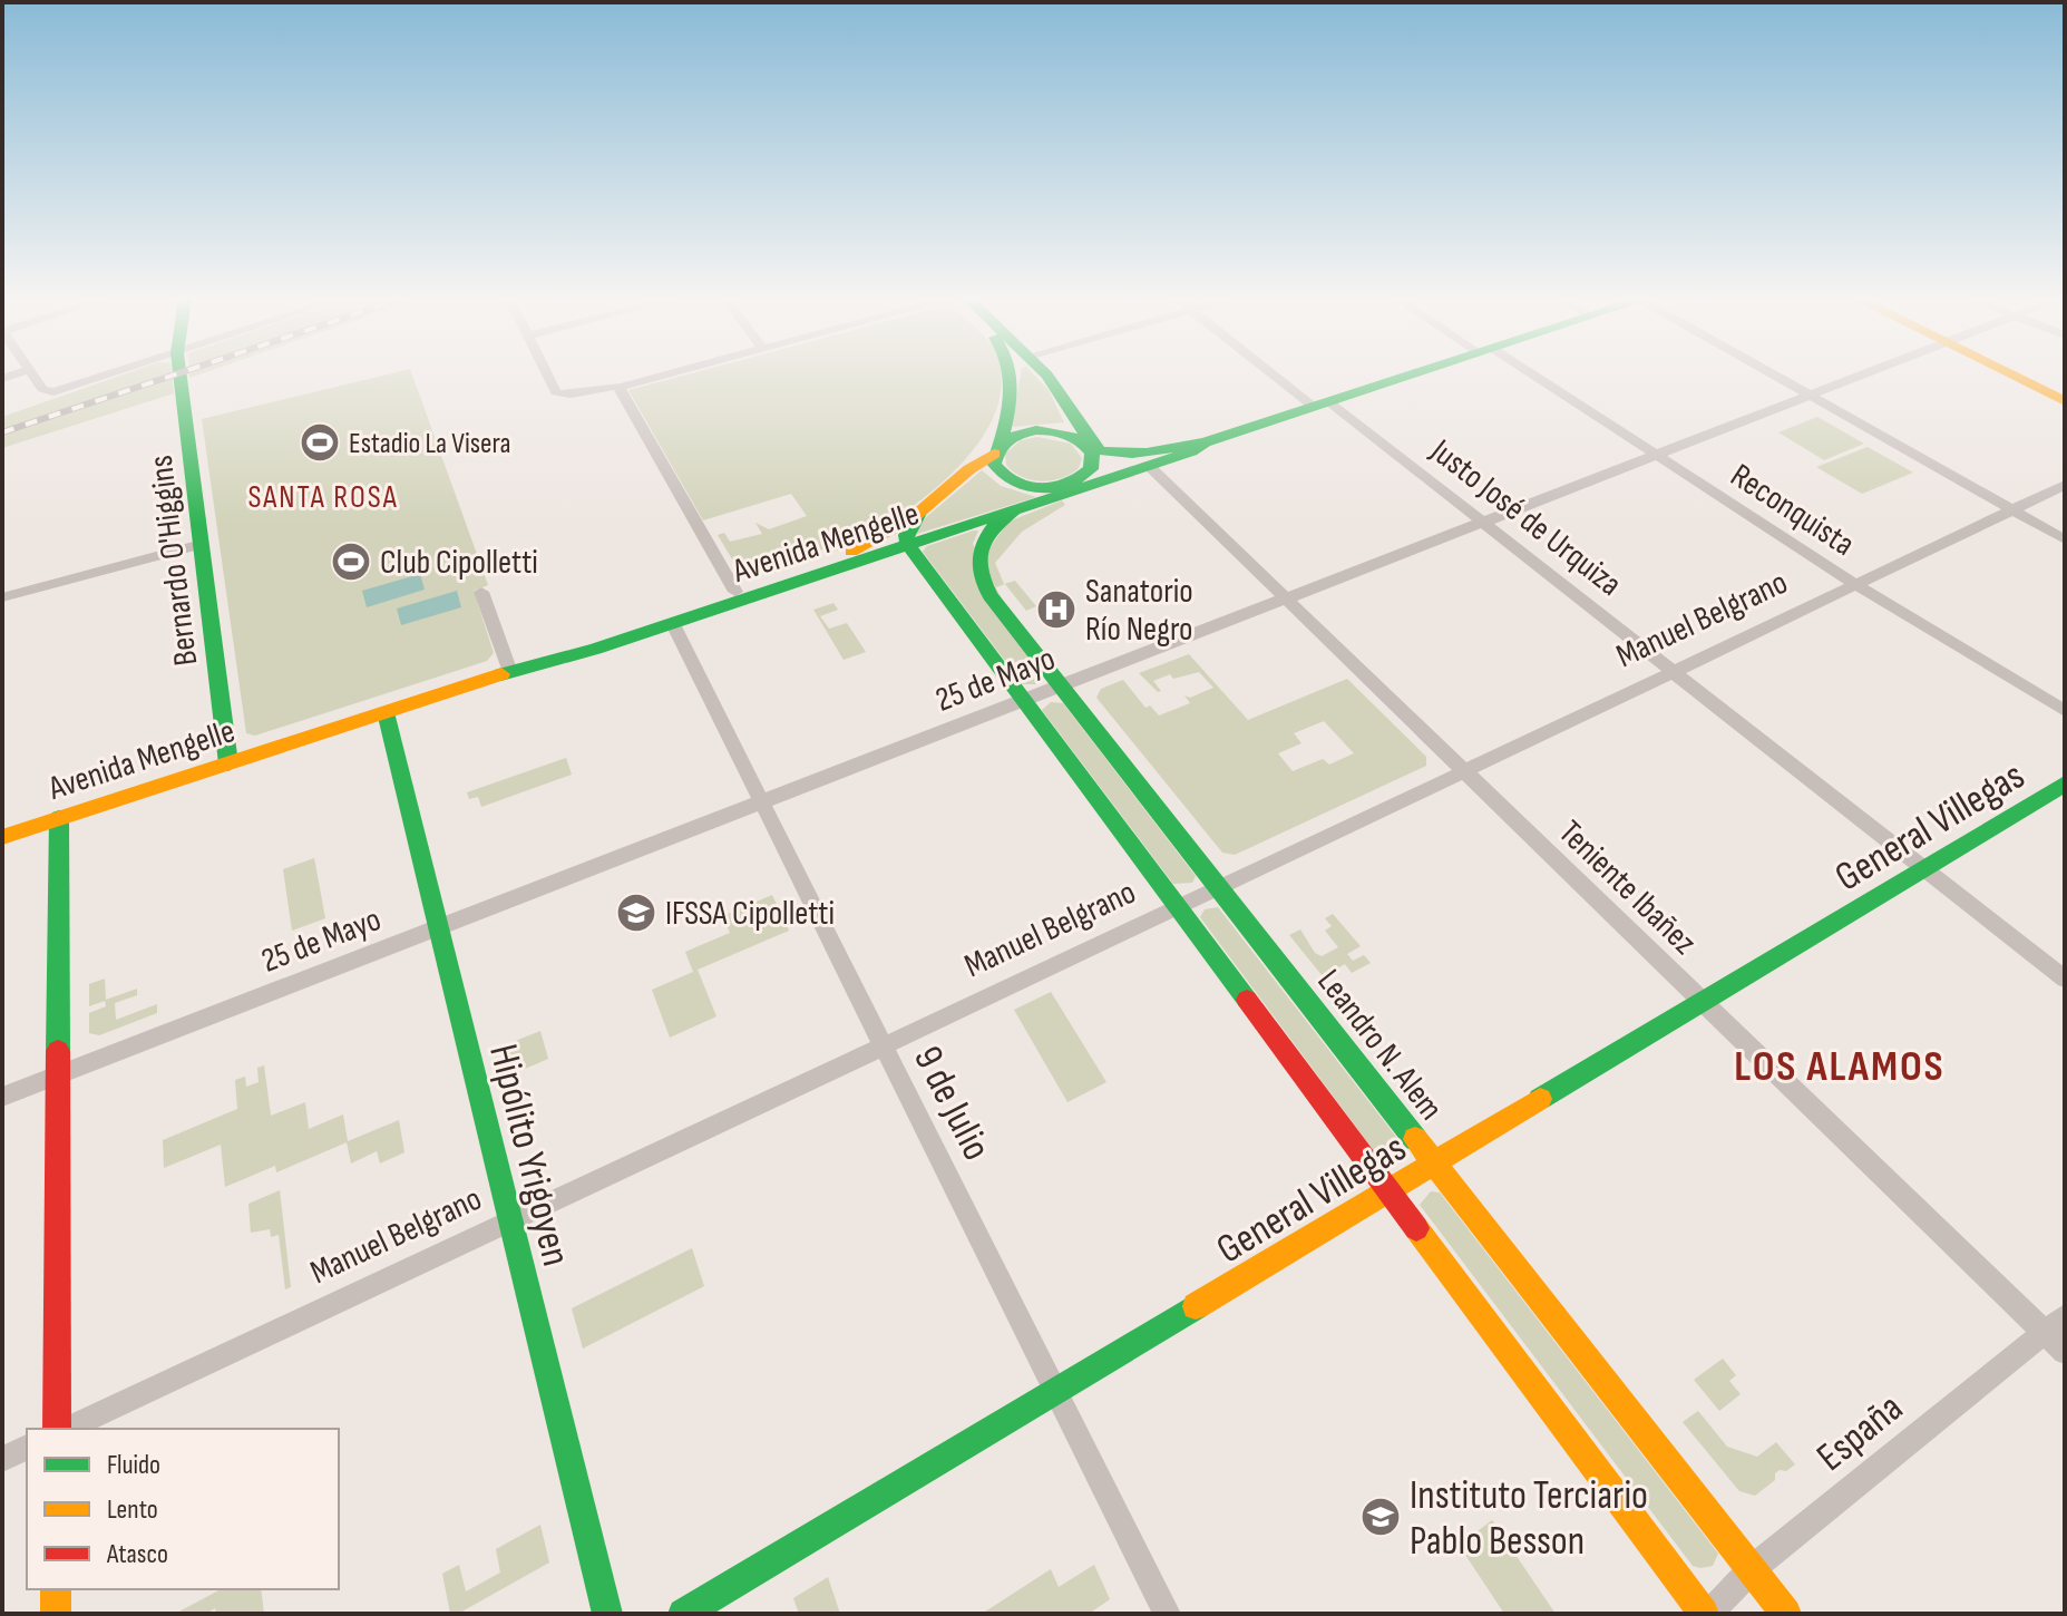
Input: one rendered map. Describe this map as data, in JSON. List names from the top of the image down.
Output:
{
  "streets": {
    "main road": [
      "Avenida Mengelle",
      "Bernardo O'Higgins",
      "General Villegas",
      "Leandro N. Alem",
      "Hipólito Yrigoyen"
    ],
    "street": [
      "Reconquista",
      "Justo José de Urquiza",
      "Manuel Belgrano",
      "25 de Mayo",
      "Teniente Ibañez",
      "9 de Julio",
      "España"
    ]
  },
  "crossings": [
    ["Reconquista", "Manuel Belgrano"],
    ["Reconquista", "25 de Mayo"],
    ["Justo José de Urquiza", "Avenida Mengelle"],
    ["Justo José de Urquiza", "Manuel Belgrano"],
    ["Justo José de Urquiza", "25 de Mayo"],
    ["Justo José de Urquiza", "General Villegas"],
    ["Avenida Mengelle", "Bernardo O'Higgins"],
    ["Avenida Mengelle", "Teniente Ibañez"],
    ["Avenida Mengelle", "Leandro N. Alem"],
    ["Avenida Mengelle", "9 de Julio"],
    ["Avenida Mengelle", "Hipólito Yrigoyen"],
    ["Manuel Belgrano", "Teniente Ibañez"],
    ["Manuel Belgrano", "Leandro N. Alem"],
    ["Manuel Belgrano", "9 de Julio"],
    ["Manuel Belgrano", "Hipólito Yrigoyen"],
    ["25 de Mayo", "Teniente Ibañez"],
    ["25 de Mayo", "Leandro N. Alem"],
    ["25 de Mayo", "9 de Julio"],
    ["25 de Mayo", "Hipólito Yrigoyen"],
    ["General Villegas", "Teniente Ibañez"],
    ["General Villegas", "Leandro N. Alem"],
    ["General Villegas", "9 de Julio"],
    ["Teniente Ibañez", "España"],
    ["Leandro N. Alem", "España"]
  ],
  "districts": ["SANTA ROSA", "LOS ALAMOS"],
  "places": {
    "sports": ["Estadio La Visera", "Club Cipolletti"],
    "hospital": ["Sanatorio Río Negro"],
    "school or university": ["IFSSA Cipolletti", "Instituto Terciario Pablo Besson"]
  },
  "legend": ["Fluido", "Lento", "Atasco"]
}
